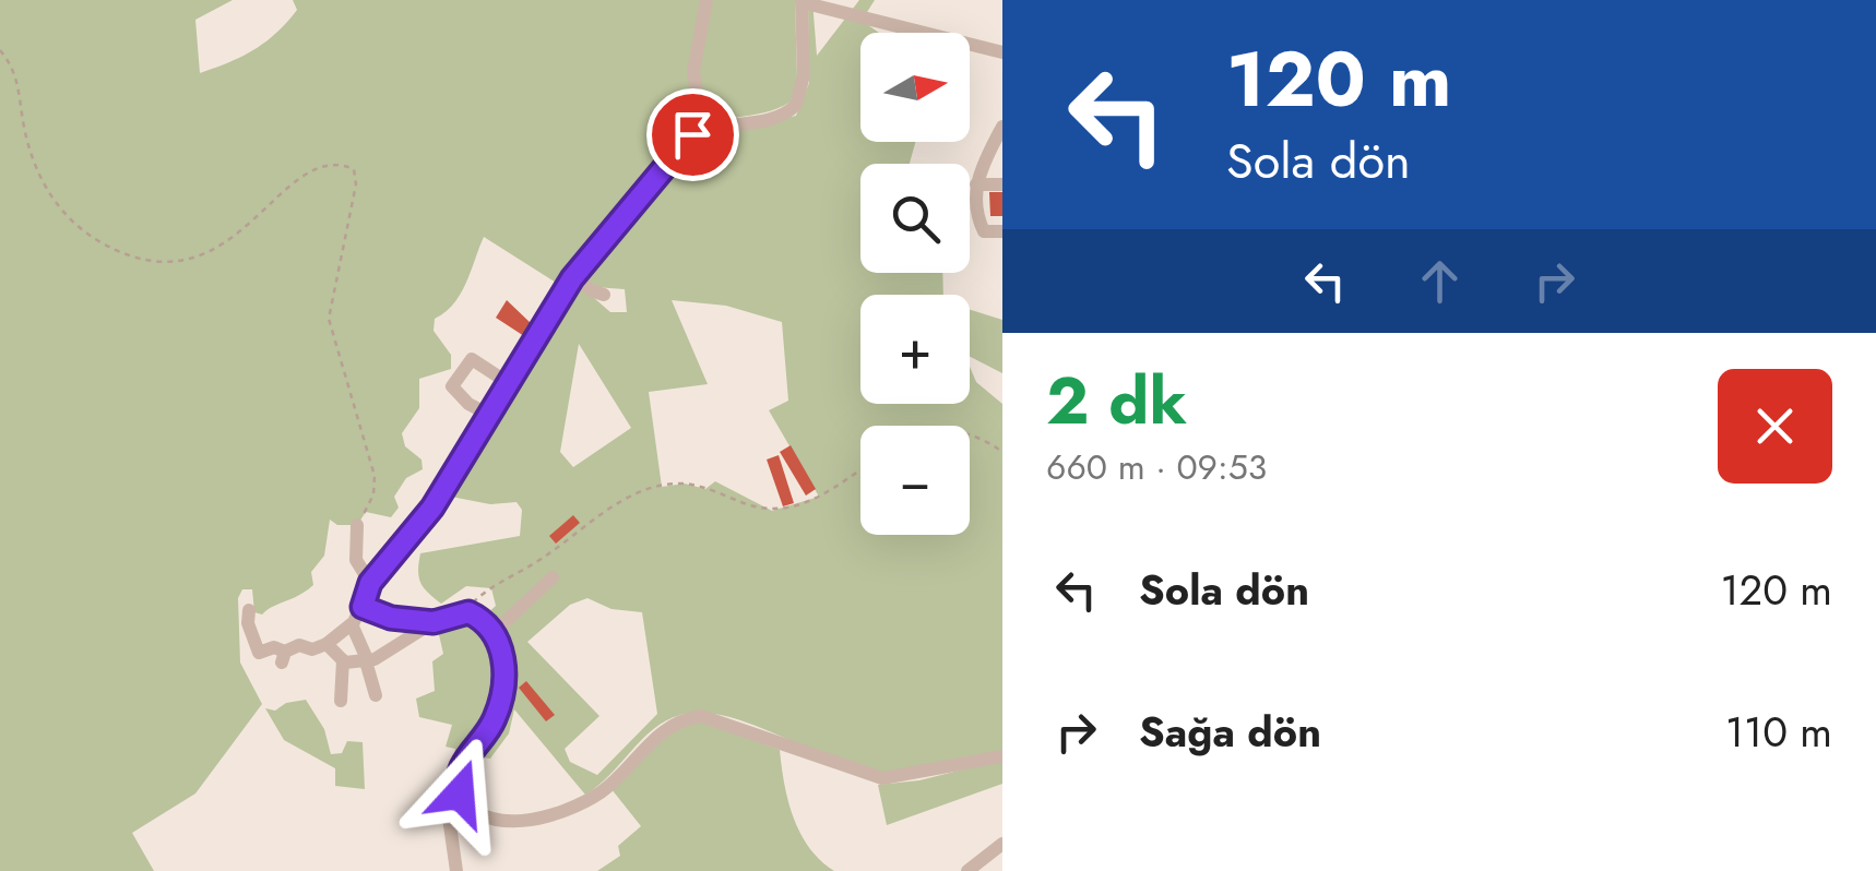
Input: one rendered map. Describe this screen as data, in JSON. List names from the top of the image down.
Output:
{
  "north": "right",
  "page": {
    "turn": ["120 m", "Sola dön"],
    "map_buttons": ["+", "−"],
    "heading": ["2 dk", "660 m · 09:53"],
    "list": [
      {
        "name": "Sola dön",
        "value": "120 m"
      },
      {
        "name": "Sağa dön",
        "value": "110 m"
      }
    ]
  }
}
